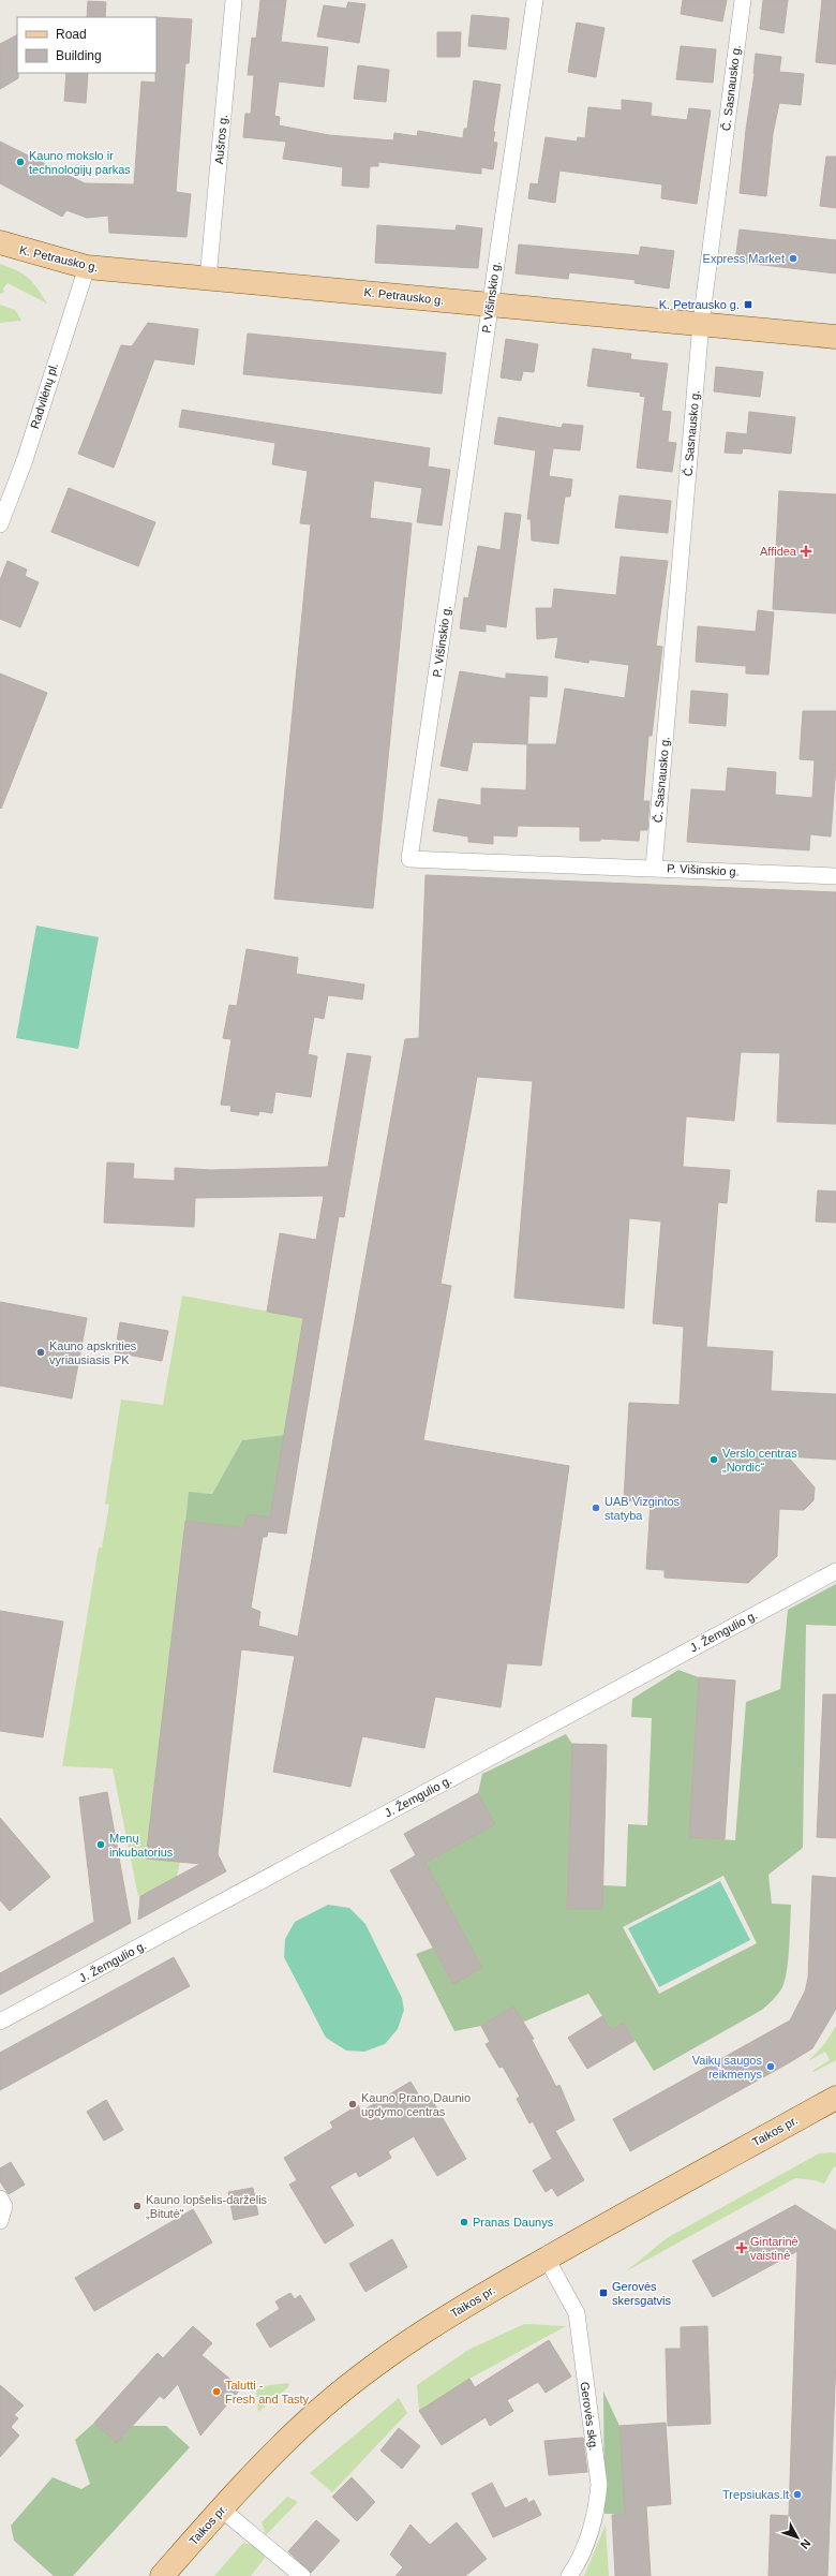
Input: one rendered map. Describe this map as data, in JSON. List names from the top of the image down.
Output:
{
  "streets": {
    "main road": ["K. Petrausko g.", "Taikos pr."],
    "street": [
      "Č. Sasnausko g.",
      "Aušros g.",
      "P. Višinskio g.",
      "Radvilėnų pl.",
      "J. Žemgulio g.",
      "Gerovės skg."
    ]
  },
  "crossings": [
    ["Č. Sasnausko g.", "K. Petrausko g."],
    ["Č. Sasnausko g.", "P. Višinskio g."],
    ["Aušros g.", "K. Petrausko g."],
    ["K. Petrausko g.", "P. Višinskio g."],
    ["K. Petrausko g.", "Radvilėnų pl."],
    ["Taikos pr.", "Gerovės skg."]
  ],
  "places": {
    "other": [
      "Kauno mokslo ir technologijų parkas",
      "Express Market",
      "Kauno apskrities vyriausiasis PK",
      "Verslo centras „Nordic“",
      "UAB Vizgintos statyba",
      "Menų inkubatorius",
      "Vaikų saugos reikmenys",
      "Kauno Prano Daunio ugdymo centras",
      "Kauno lopšelis-darželis „Bitutė“",
      "Pranas Daunys",
      "Talutti - Fresh and Tasty",
      "Trepsiukas.lt"
    ],
    "transit": ["K. Petrausko g.", "Gerovės skersgatvis"],
    "health": ["Affidea", "Gintarinė vaistinė"]
  },
  "legend": ["Road", "Building"],
  "north": "bottom right"
}
